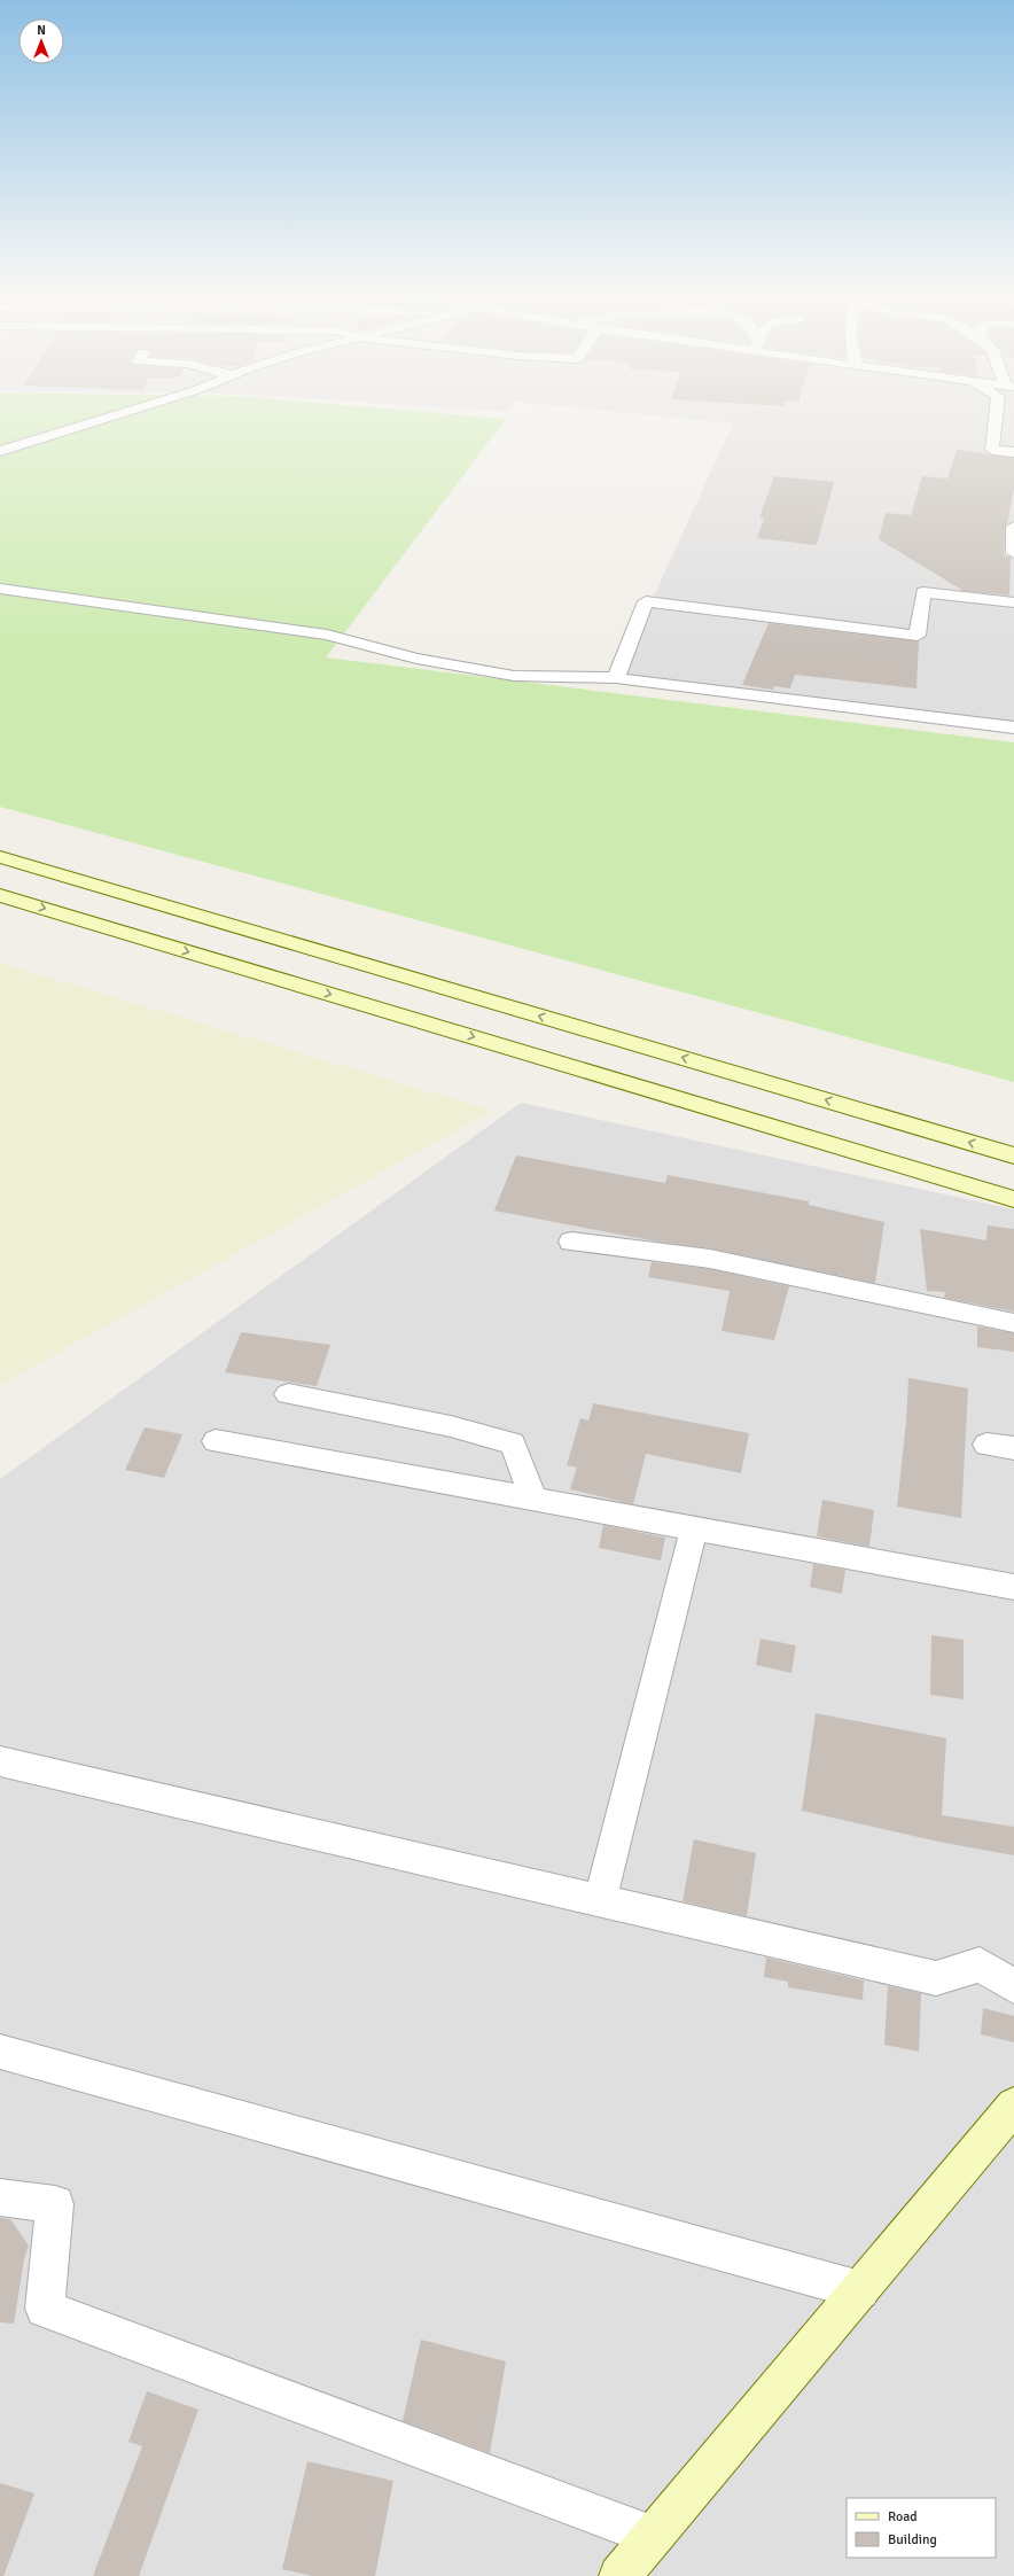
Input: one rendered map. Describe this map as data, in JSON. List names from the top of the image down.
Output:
{
  "legend": ["Road", "Building"],
  "north": "top"
}
